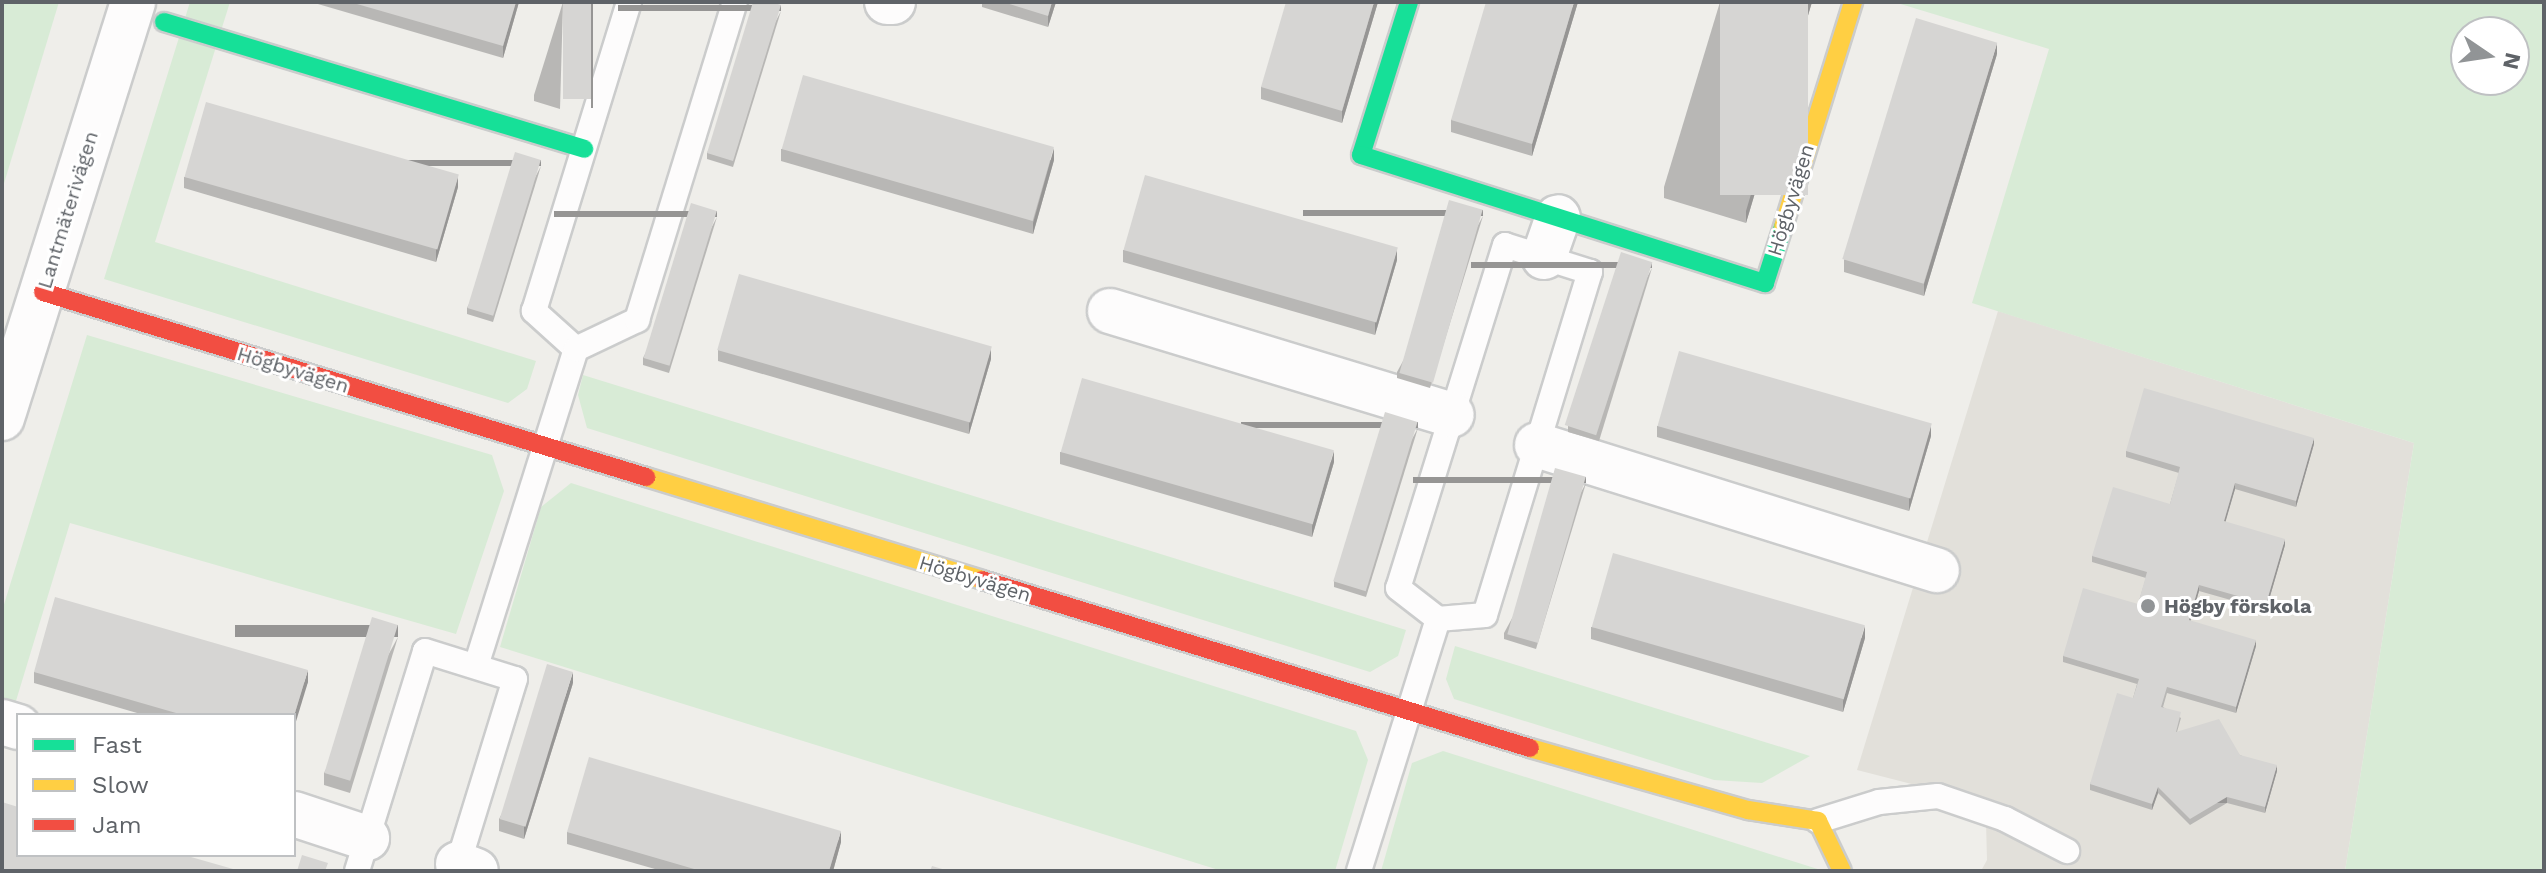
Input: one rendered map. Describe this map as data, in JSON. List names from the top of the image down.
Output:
{
  "streets": {
    "street": ["Högbyvägen", "Lantmäterivägen"]
  },
  "crossings": [
    ["Högbyvägen", "Lantmäterivägen"]
  ],
  "places": ["Högby förskola"],
  "legend": ["Fast", "Slow", "Jam"],
  "north": "right"
}
